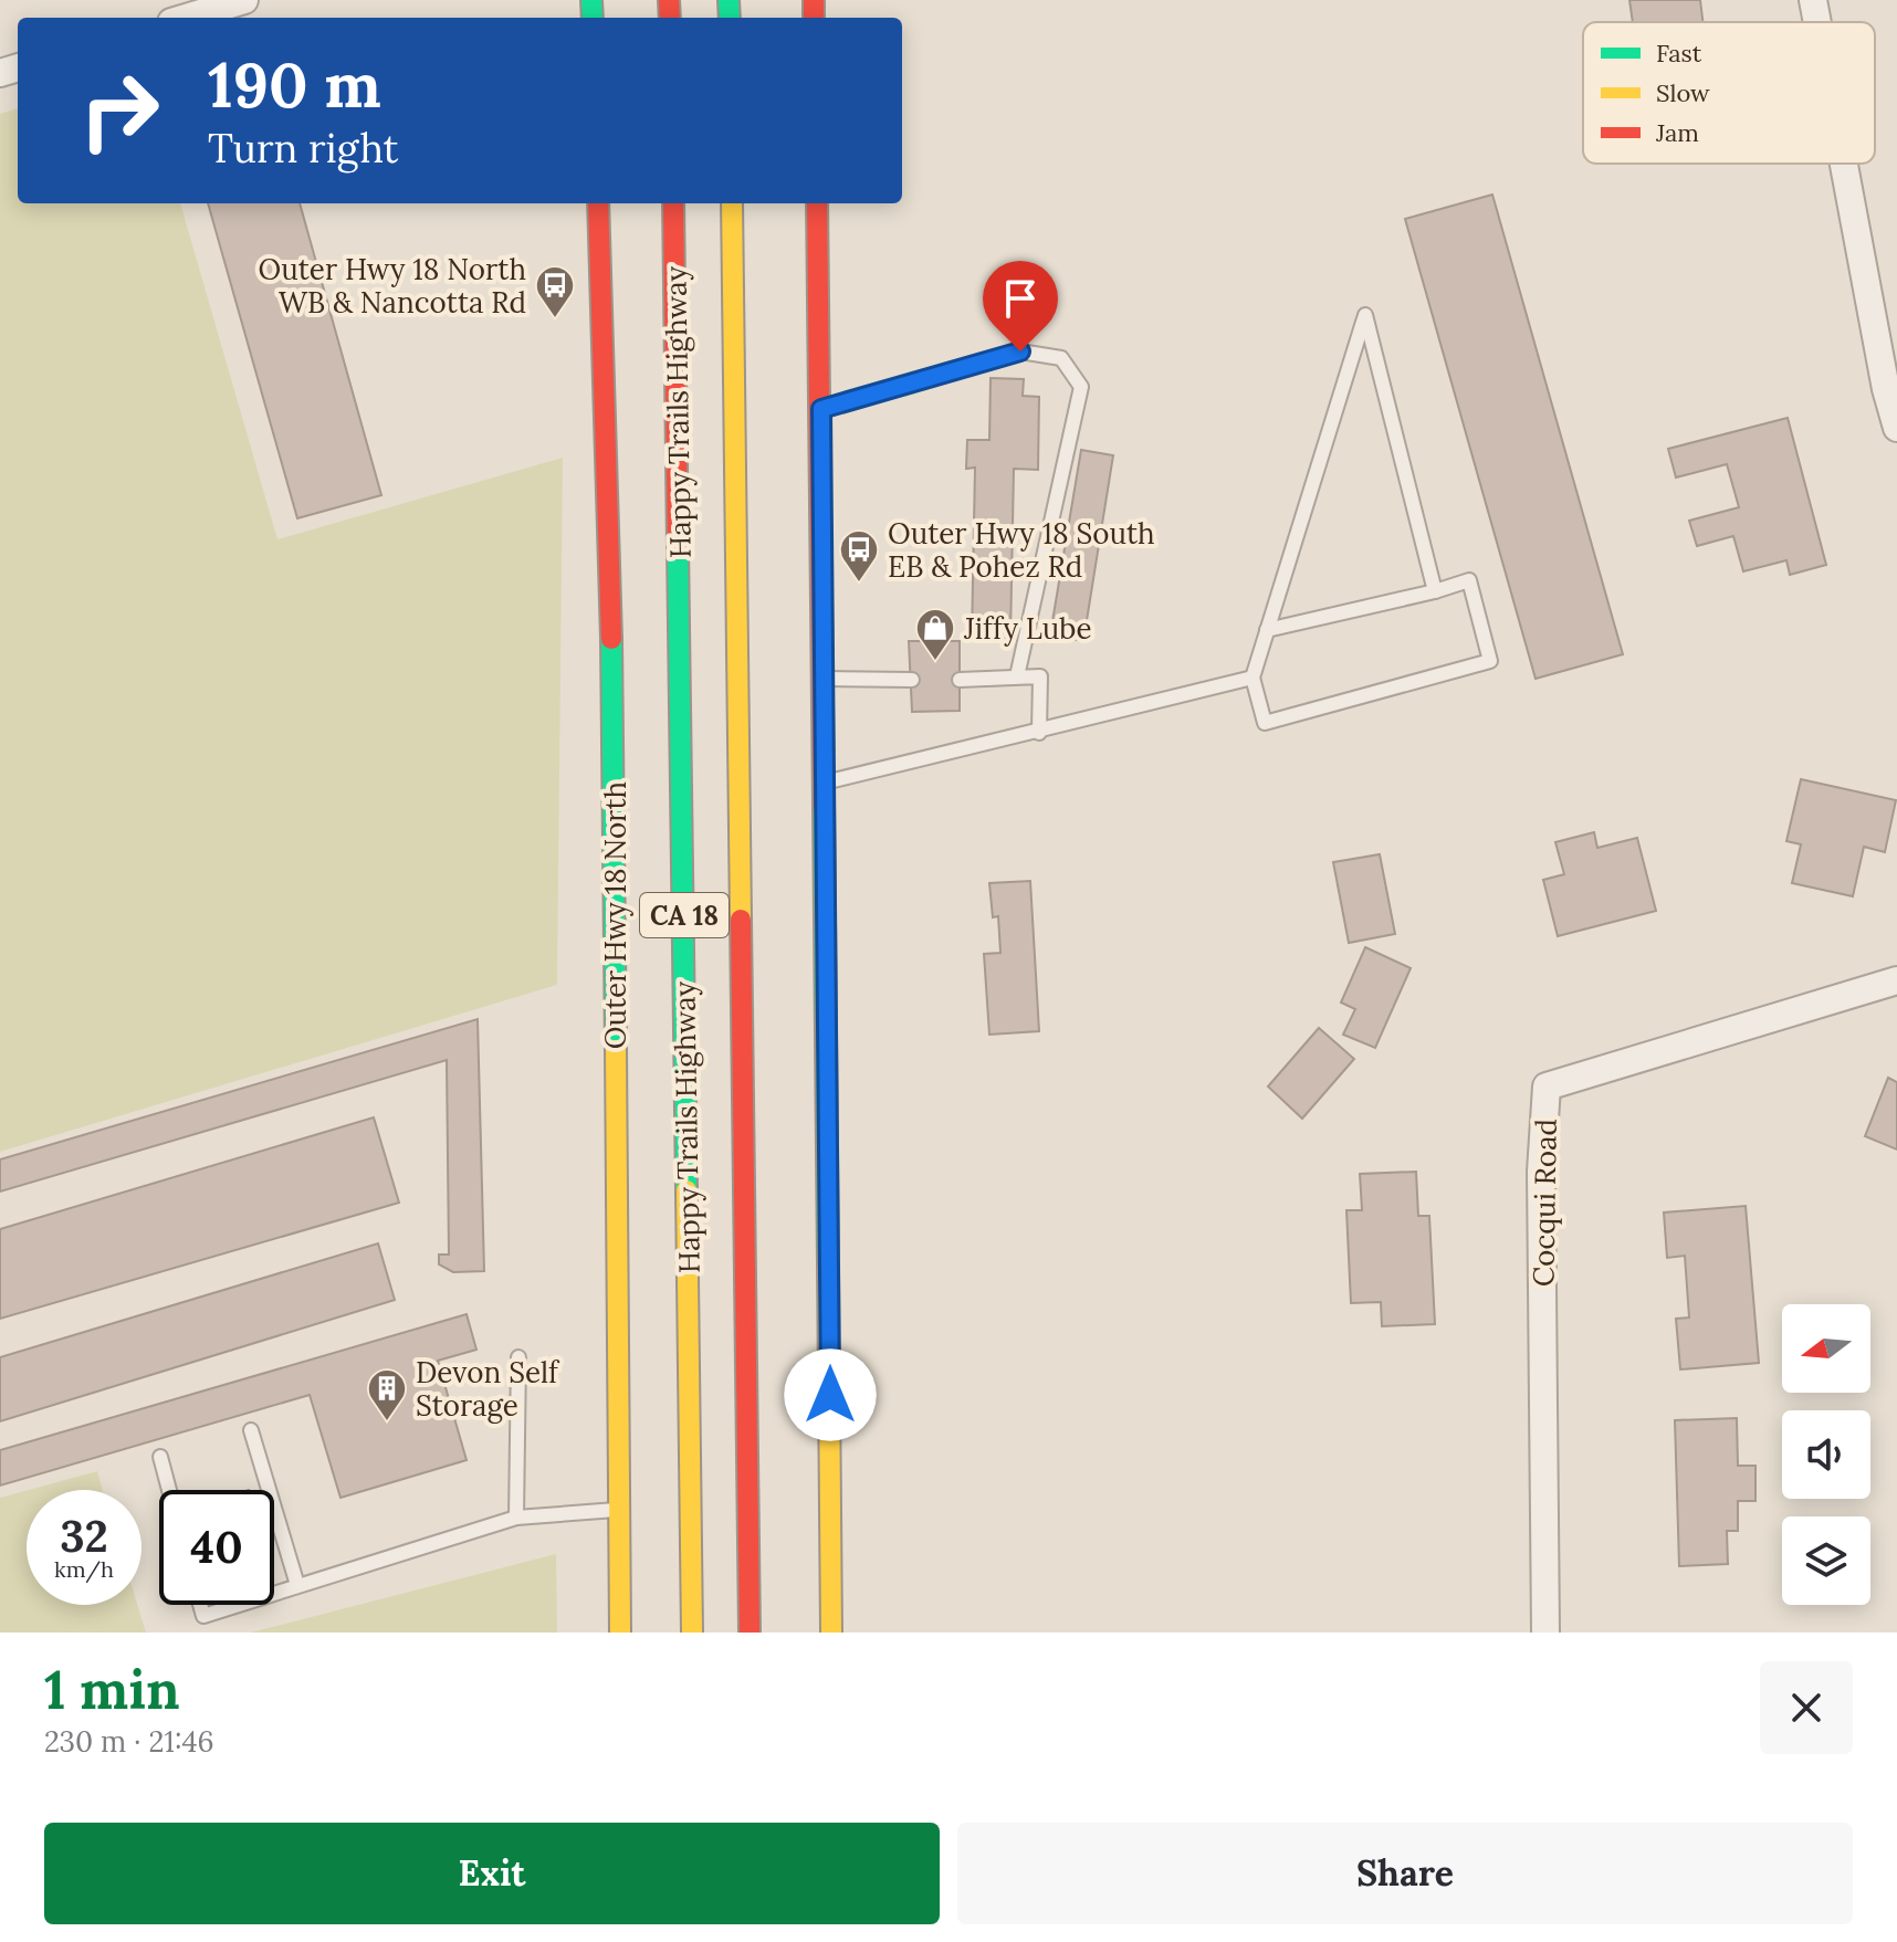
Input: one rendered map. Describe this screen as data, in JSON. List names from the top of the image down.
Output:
{
  "streets": {
    "street": [
      "Happy Trails Highway",
      "Outer Hwy 18 North",
      "CA 18",
      "Cocqui Road"
    ]
  },
  "places": {
    "bus stop": ["Outer Hwy 18 North WB & Nancotta Rd", "Outer Hwy 18 South EB & Pohez Rd"],
    "shop": ["Jiffy Lube"],
    "building": ["Devon Self Storage"]
  },
  "legend": ["Fast", "Slow", "Jam"],
  "north": "left",
  "page": {
    "turn": ["190 m", "Turn right"],
    "speed": "32 km/h",
    "limit": "40",
    "heading": ["1 min", "230 m · 21:46"],
    "buttons": ["Exit", "Share"]
  }
}
